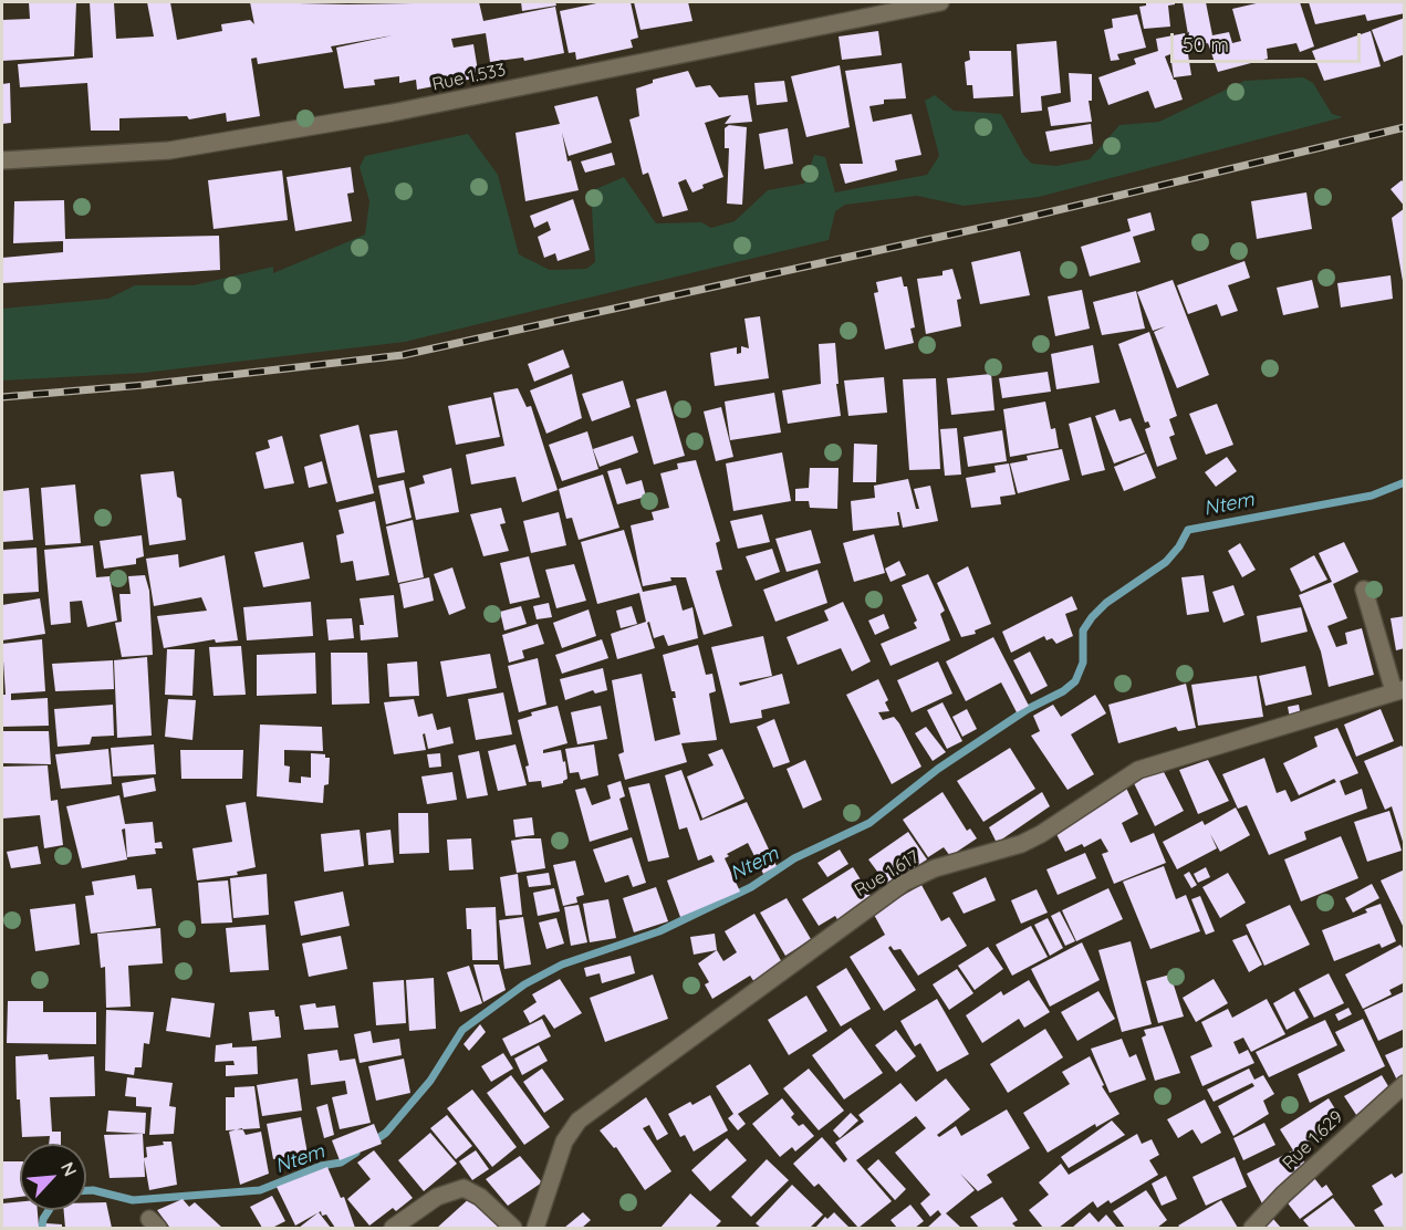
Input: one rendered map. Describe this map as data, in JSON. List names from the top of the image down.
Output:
{
  "streets": {
    "street": ["Rue 1.533", "Rue 1.617", "Rue 1.629"]
  },
  "water": ["Ntem"],
  "scale_bar": "50 m",
  "north": "top right"
}
